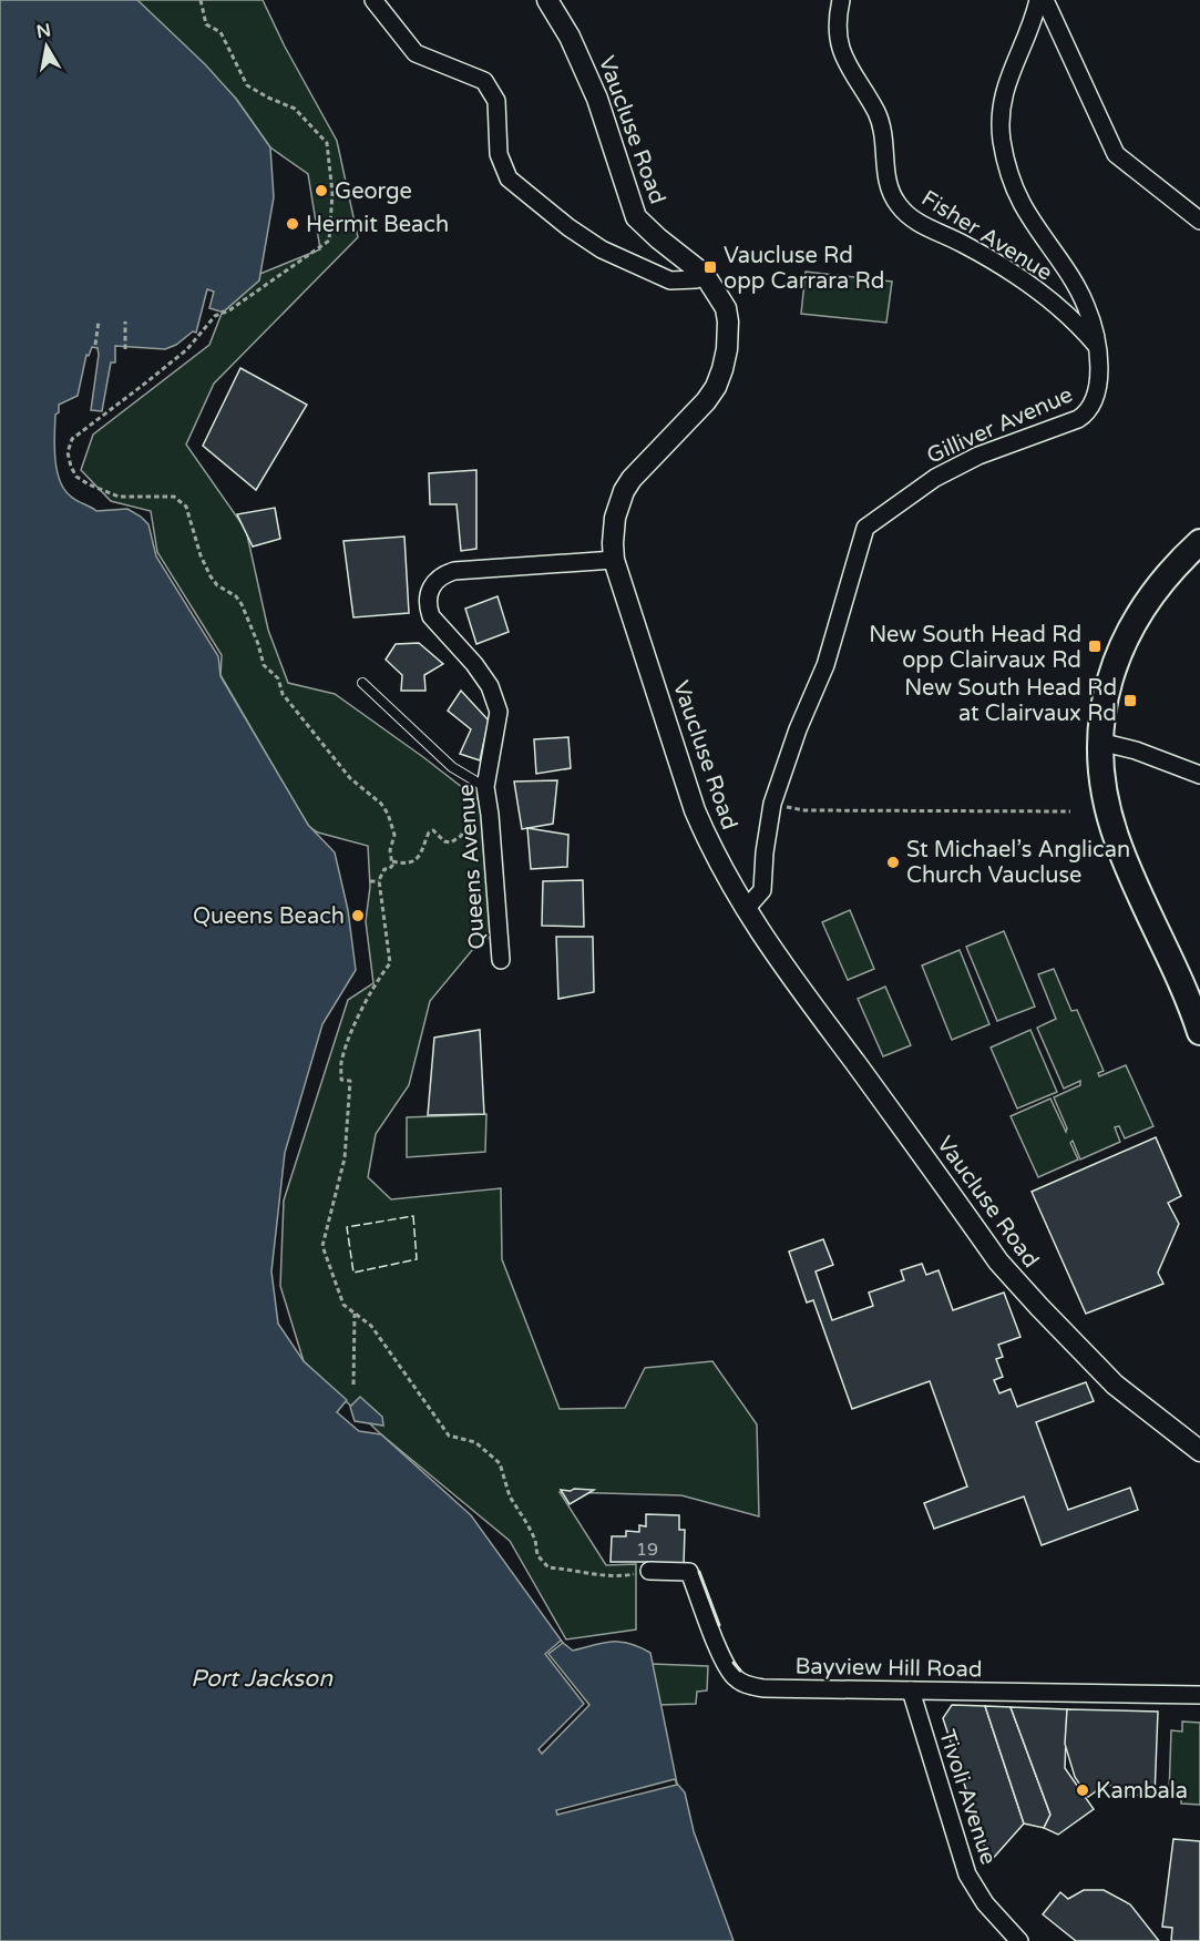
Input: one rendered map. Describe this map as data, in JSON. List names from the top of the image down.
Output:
{
  "streets": {
    "street": [
      "Vaucluse Road",
      "Fisher Avenue",
      "Gilliver Avenue",
      "Queens Avenue",
      "Bayview Hill Road",
      "Tivoli Avenue"
    ]
  },
  "crossings": [
    ["Vaucluse Road", "Gilliver Avenue"],
    ["Vaucluse Road", "Queens Avenue"],
    ["Fisher Avenue", "Gilliver Avenue"],
    ["Bayview Hill Road", "Tivoli Avenue"]
  ],
  "water": ["Port Jackson"],
  "places": {
    "other": [
      "George",
      "Hermit Beach",
      "St Michael’s Anglican Church Vaucluse",
      "Queens Beach",
      "Kambala"
    ],
    "transit": ["Vaucluse Rd opp Carrara Rd", "New South Head Rd opp Clairvaux Rd", "New South Head Rd at Clairvaux Rd"]
  },
  "house_numbers": ["19"],
  "north": "top"
}
